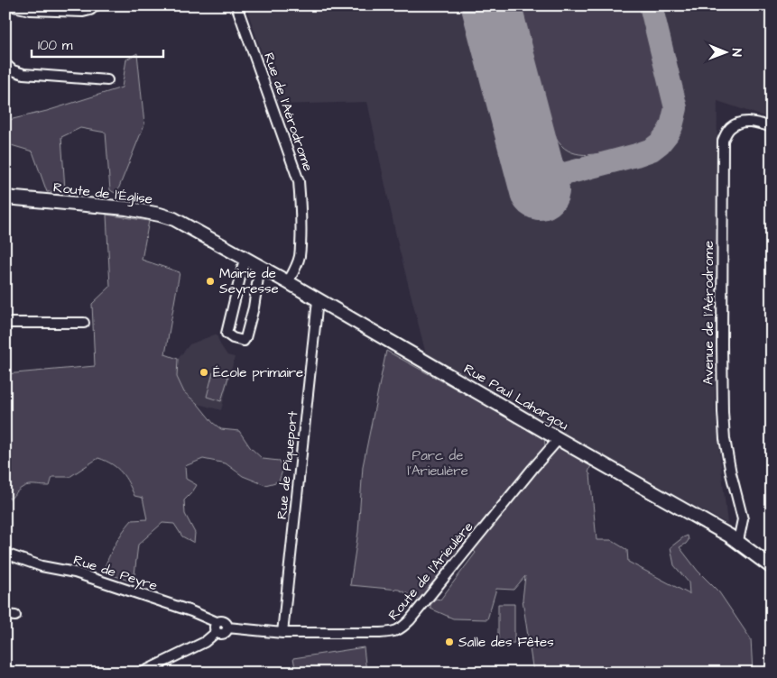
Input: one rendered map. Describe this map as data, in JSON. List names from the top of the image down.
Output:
{
  "streets": {
    "street": [
      "Rue de l'Aérodrome",
      "Route de l'Église",
      "Avenue de l'Aérodrome",
      "Rue Paul Lahargou",
      "Rue de Piqueport",
      "Route de l'Arieulère",
      "Rue de Peyre"
    ]
  },
  "crossings": [
    ["Rue de l'Aérodrome", "Route de l'Église"],
    ["Rue de l'Aérodrome", "Rue Paul Lahargou"],
    ["Route de l'Église", "Rue Paul Lahargou"],
    ["Avenue de l'Aérodrome", "Rue Paul Lahargou"],
    ["Rue Paul Lahargou", "Rue de Piqueport"],
    ["Rue Paul Lahargou", "Route de l'Arieulère"],
    ["Rue de Piqueport", "Route de l'Arieulère"],
    ["Rue de Piqueport", "Rue de Peyre"],
    ["Route de l'Arieulère", "Rue de Peyre"]
  ],
  "parks": ["Parc de l'Arieulère"],
  "places": ["Mairie de Seyresse", "École primaire", "Salle des Fêtes"],
  "scale_bar": "100 m",
  "north": "right"
}
